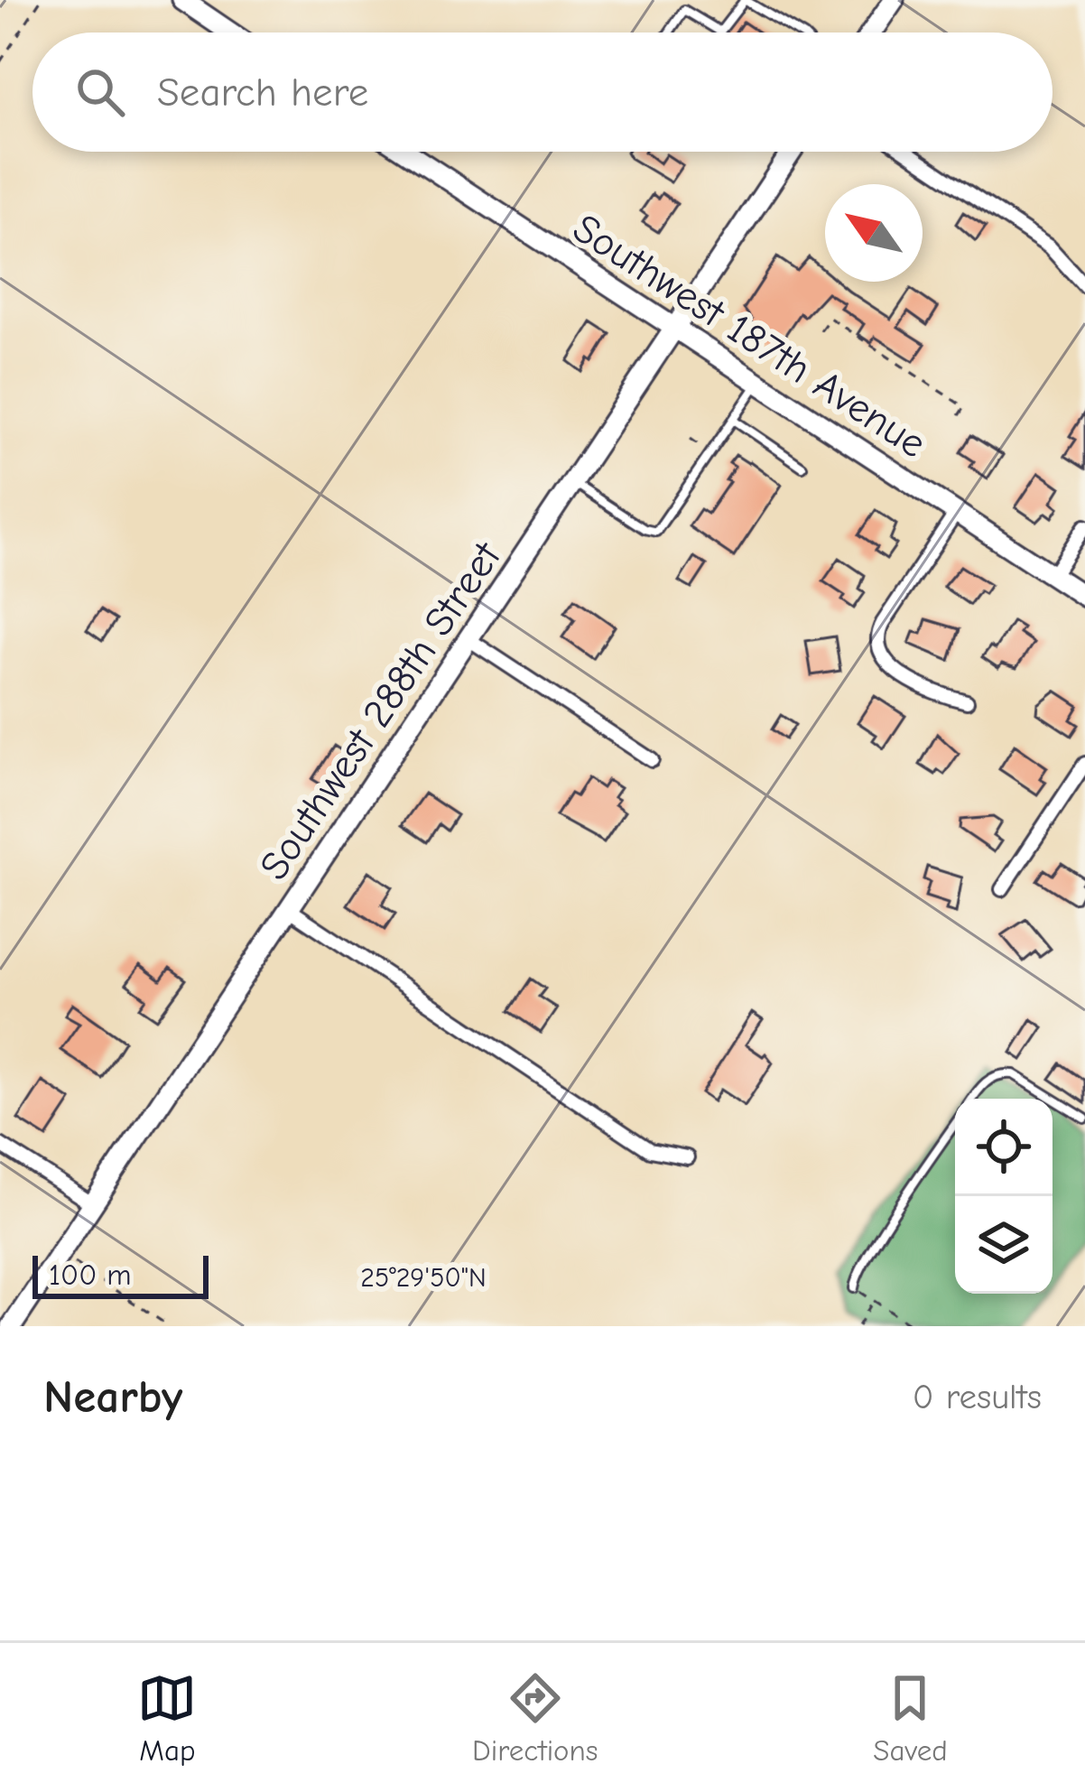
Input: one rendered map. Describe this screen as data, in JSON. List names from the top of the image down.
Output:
{
  "streets": {
    "street": ["Southwest 187th Avenue", "Southwest 288th Street"]
  },
  "crossings": [
    ["Southwest 187th Avenue", "Southwest 288th Street"]
  ],
  "scale_bar": "100 m",
  "north": "top left",
  "page": {
    "search": "Search here",
    "scale": "100 m",
    "heading": ["Nearby", "0 results"],
    "nav": ["Map", "Directions", "Saved"]
  },
  "coordinates": ["25°29'50\"N"]
}
